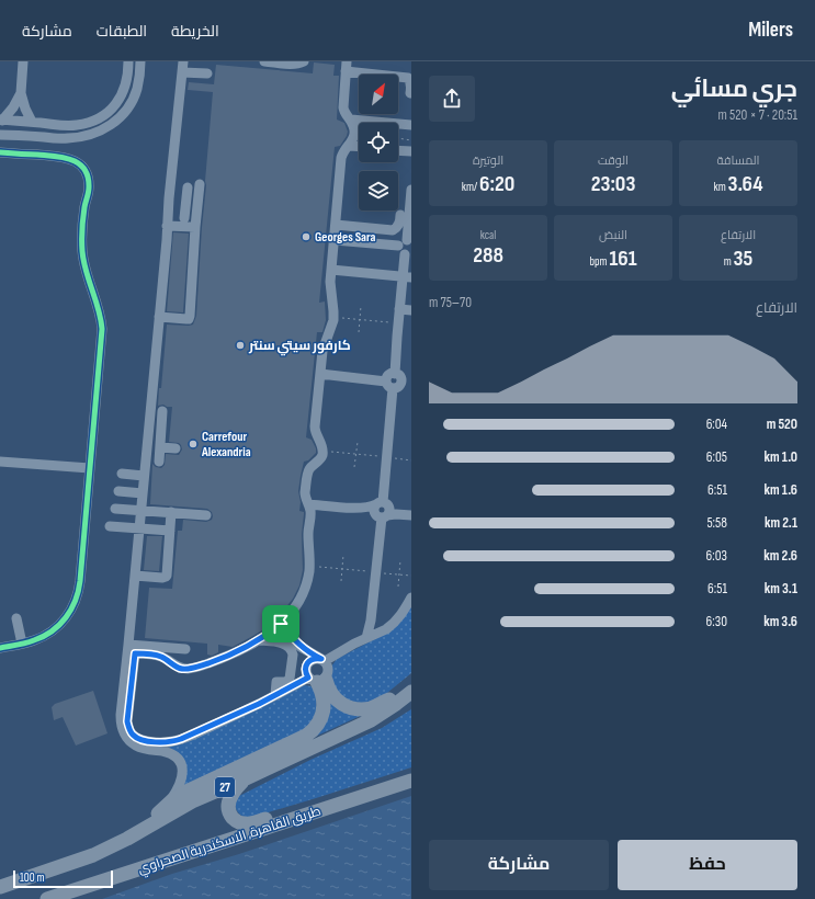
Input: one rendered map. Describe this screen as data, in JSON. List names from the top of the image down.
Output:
{
  "streets": {
    "highway": ["27", "طريق القاهرة, الاسكندرية الصحراوي"]
  },
  "crossings": [
    ["27", "طريق القاهرة, الاسكندرية الصحراوي"]
  ],
  "places": ["Georges Sara", "كارفور سيتي سنتر", "Carrefour Alexandria"],
  "scale_bar": "100 m",
  "north": "top right",
  "page": {
    "header": "Milers",
    "nav": ["الخريطة", "الطبقات", "مشاركة"],
    "heading": ["جري مسائي", "20:51 · 7 × 520 m"],
    "stats": [
      ["المسافة", "3.64 km"],
      ["الوقت", "23:03"],
      ["الوتيرة", "6:20 /km"],
      ["الارتفاع", "35 m"],
      ["النبض", "161 bpm"],
      ["kcal", "288"]
    ],
    "chart": ["الارتفاع", "70–75 m"],
    "list": [
      {
        "name": "520 m",
        "note": "6:04"
      },
      {
        "name": "1.0 km",
        "note": "6:05"
      },
      {
        "name": "1.6 km",
        "note": "6:51"
      },
      {
        "name": "2.1 km",
        "note": "5:58"
      },
      {
        "name": "2.6 km",
        "note": "6:03"
      },
      {
        "name": "3.1 km",
        "note": "6:51"
      },
      {
        "name": "3.6 km",
        "note": "6:30"
      }
    ],
    "buttons": ["حفظ", "مشاركة"],
    "scale": "100 m"
  }
}
